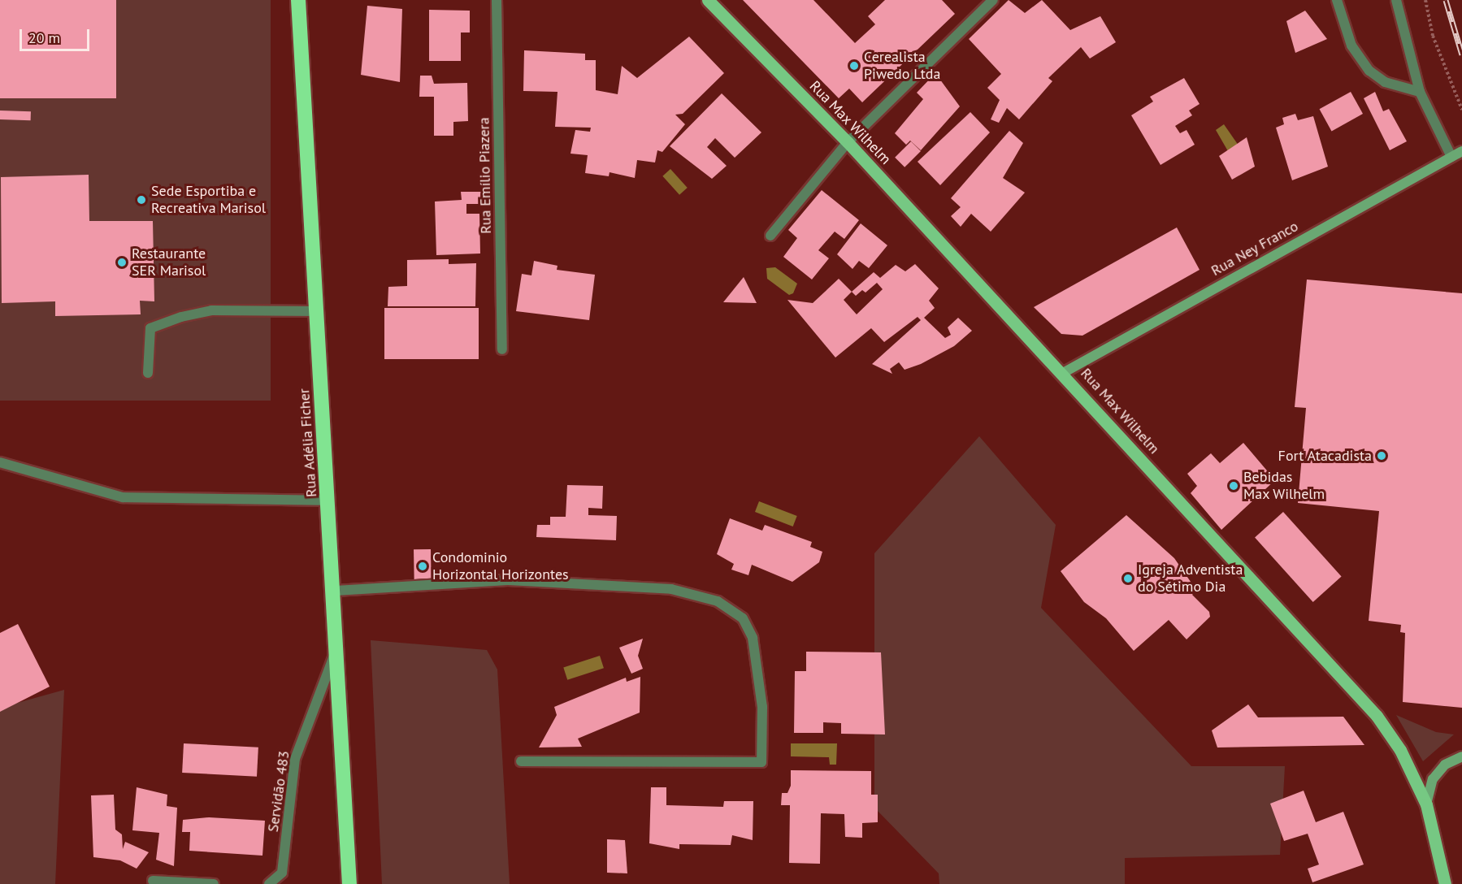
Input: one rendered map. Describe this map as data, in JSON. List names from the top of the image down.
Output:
{
  "streets": {
    "highway": ["Rua Adélia Ficher"],
    "main road": ["Rua Max Wilhelm"],
    "street": ["Rua Emílio Piazera", "Rua Ney Franco", "Servidão 483"]
  },
  "crossings": [
    ["Rua Max Wilhelm", "Rua Ney Franco"],
    ["Rua Adélia Ficher", "Servidão 483"]
  ],
  "places": [
    "Cerealista Piwedo Ltda",
    "Sede Esportiba e Recreativa Marisol",
    "Restaurante SER Marisol",
    "Fort Atacadista",
    "Bebidas Max Wilhelm",
    "Condominio Horizontal Horizontes",
    "Igreja Adventista do Sétimo Dia"
  ],
  "scale_bar": "20 m"
}
